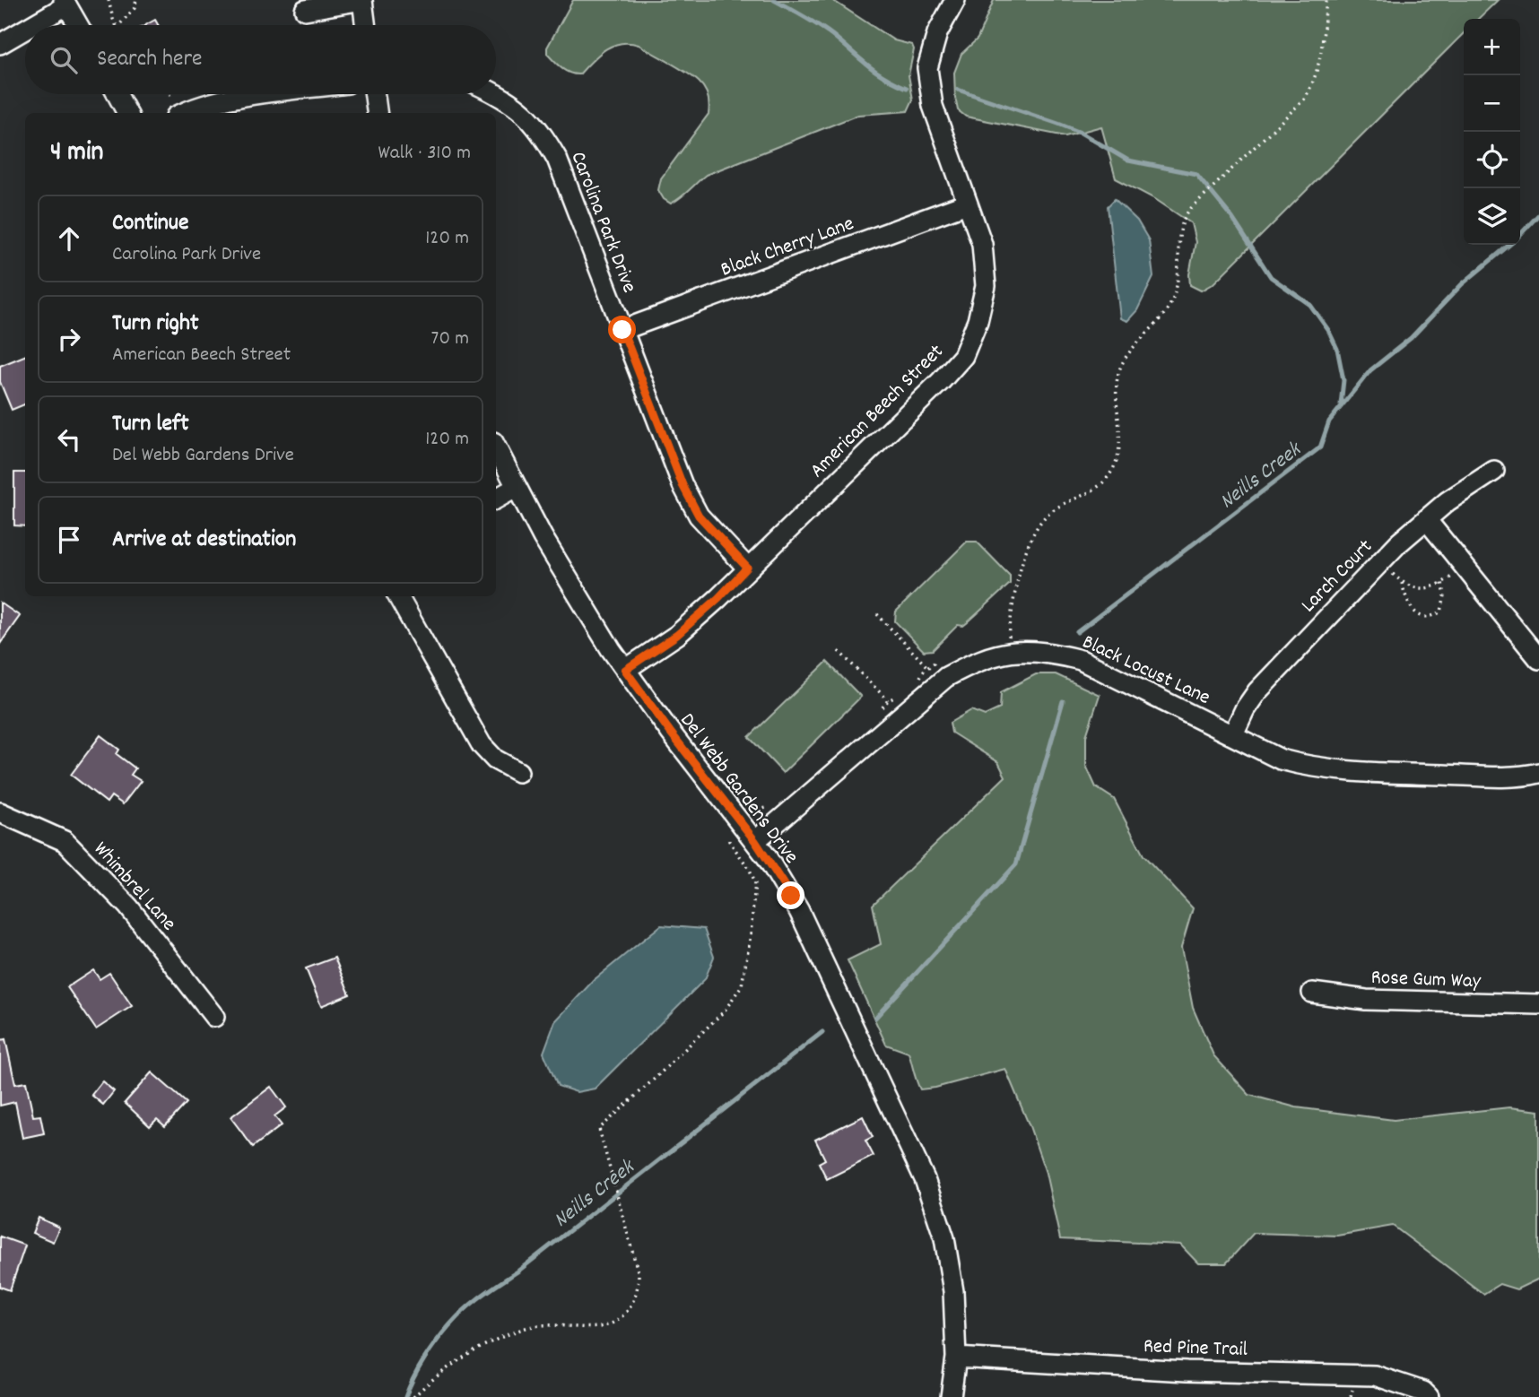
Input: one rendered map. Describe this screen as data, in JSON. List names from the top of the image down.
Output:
{
  "streets": {
    "street": [
      "Carolina Park Drive",
      "Black Cherry Lane",
      "American Beech Street",
      "Larch Court",
      "Black Locust Lane",
      "Del Webb Gardens Drive",
      "Whimbrel Lane",
      "Rose Gum Way",
      "Red Pine Trail"
    ]
  },
  "crossings": [
    ["Carolina Park Drive", "Black Cherry Lane"],
    ["Carolina Park Drive", "American Beech Street"],
    ["Black Cherry Lane", "American Beech Street"],
    ["American Beech Street", "Del Webb Gardens Drive"],
    ["Larch Court", "Black Locust Lane"],
    ["Black Locust Lane", "Del Webb Gardens Drive"],
    ["Del Webb Gardens Drive", "Red Pine Trail"]
  ],
  "water": ["Neills Creek"],
  "page": {
    "map_buttons": ["+", "−"],
    "search": "Search here",
    "heading": ["4 min", "Walk · 310 m"],
    "list": [
      ["Continue", "Carolina Park Drive", "120 m"],
      ["Turn right", "American Beech Street", "70 m"],
      ["Turn left", "Del Webb Gardens Drive", "120 m"],
      "Arrive at destination"
    ]
  }
}
